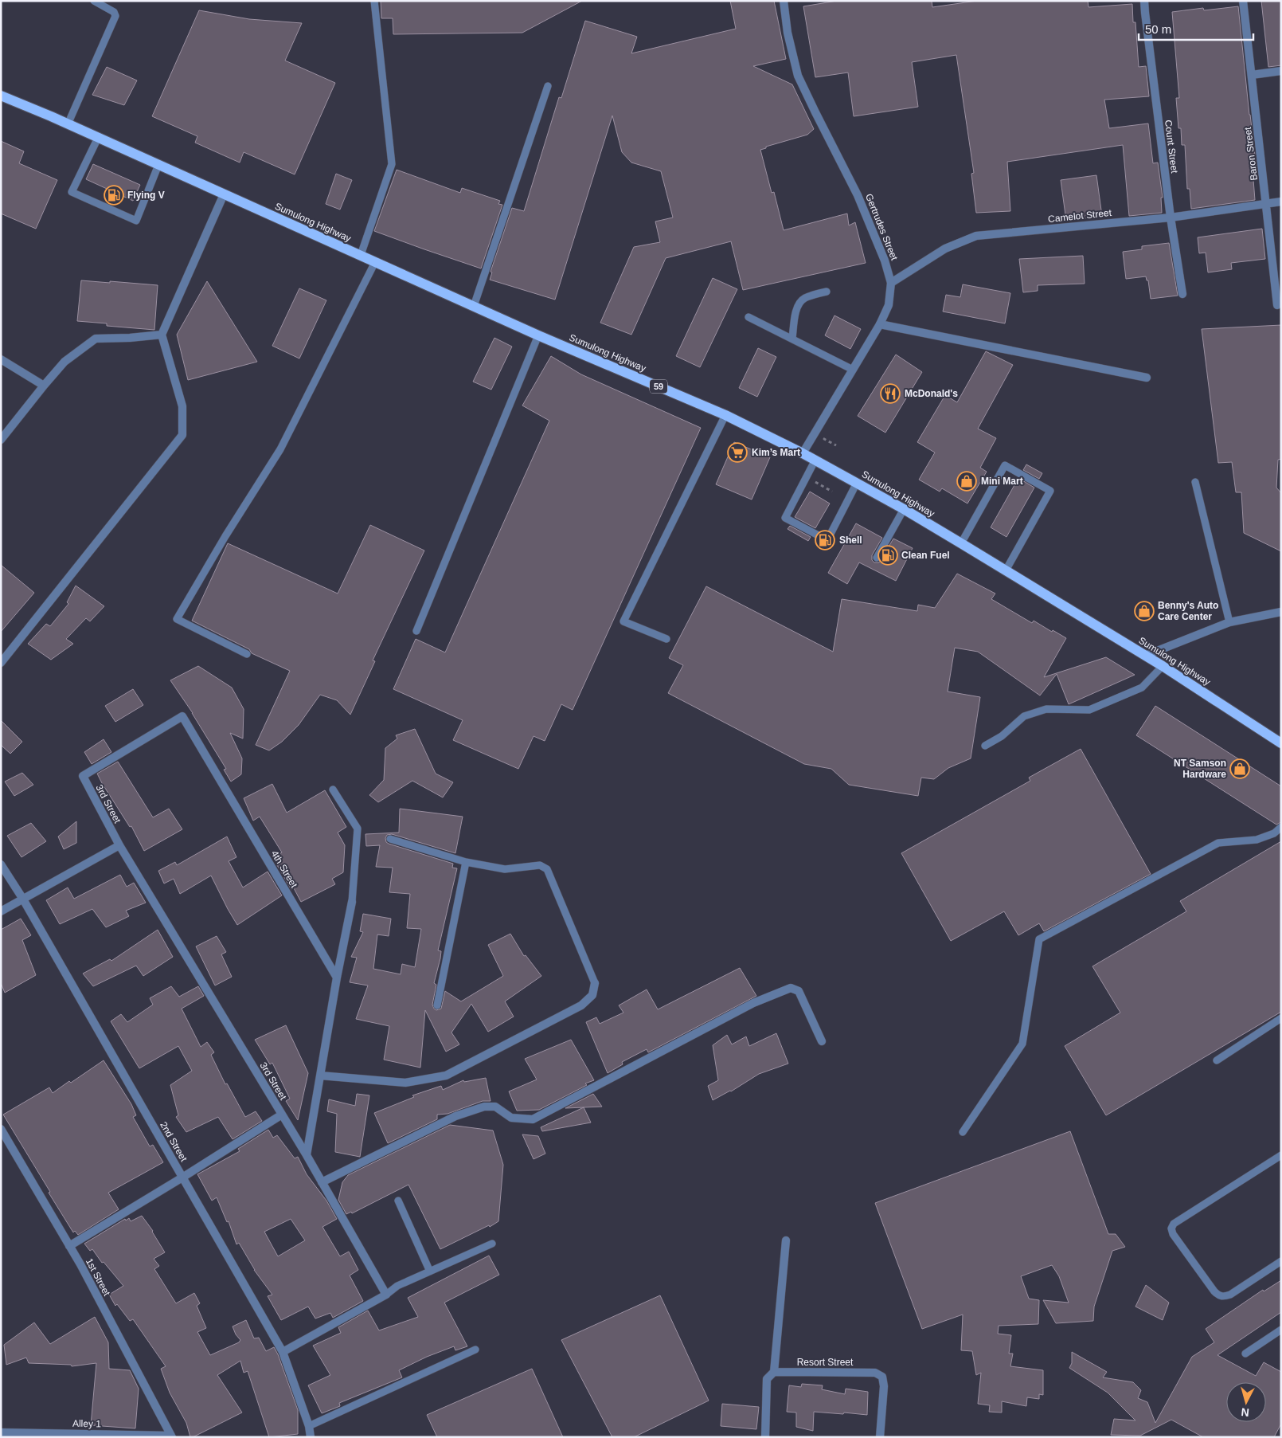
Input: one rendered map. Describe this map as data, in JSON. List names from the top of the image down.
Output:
{
  "streets": {
    "main road": ["Sumulong Highway", "59"],
    "street": [
      "Count Street",
      "Baron Street",
      "Camelot Street",
      "Gertrudes Street",
      "3rd Street",
      "4th Street",
      "2nd Street",
      "1st Street",
      "Resort Street",
      "Alley 1"
    ]
  },
  "crossings": [
    ["Count Street", "Camelot Street"],
    ["Baron Street", "Camelot Street"],
    ["Camelot Street", "Gertrudes Street"],
    ["Sumulong Highway", "Gertrudes Street"],
    ["3rd Street", "4th Street"],
    ["1st Street", "Alley 1"]
  ],
  "places": {
    "fuel station": ["Flying V", "Shell", "Clean Fuel"],
    "restaurant": ["McDonald's"],
    "supermarket": ["Kim’s Mart"],
    "shop": ["Mini Mart", "Benny's Auto Care Center", "NT Samson Hardware"]
  },
  "scale_bar": "50 m",
  "north": "bottom"
}
